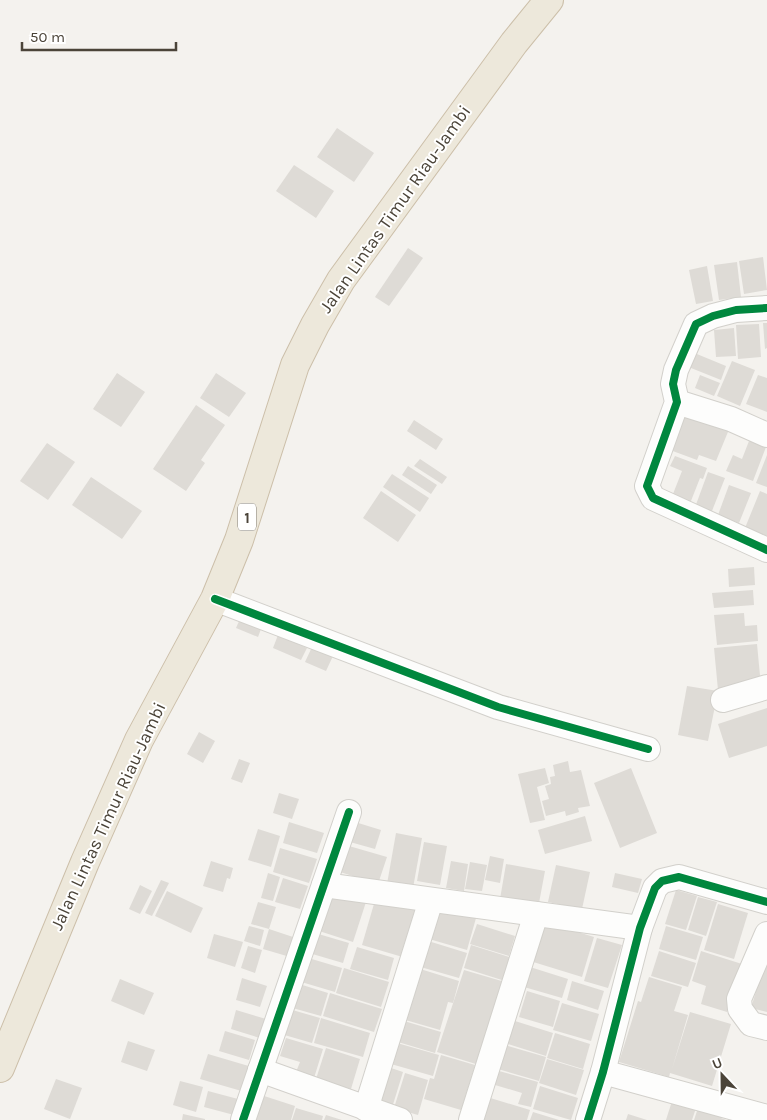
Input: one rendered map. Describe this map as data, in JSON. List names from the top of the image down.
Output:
{
  "streets": {
    "highway": ["Jalan Lintas Timur Riau-Jambi", "1"]
  },
  "scale_bar": "50 m",
  "north": "top"
}
